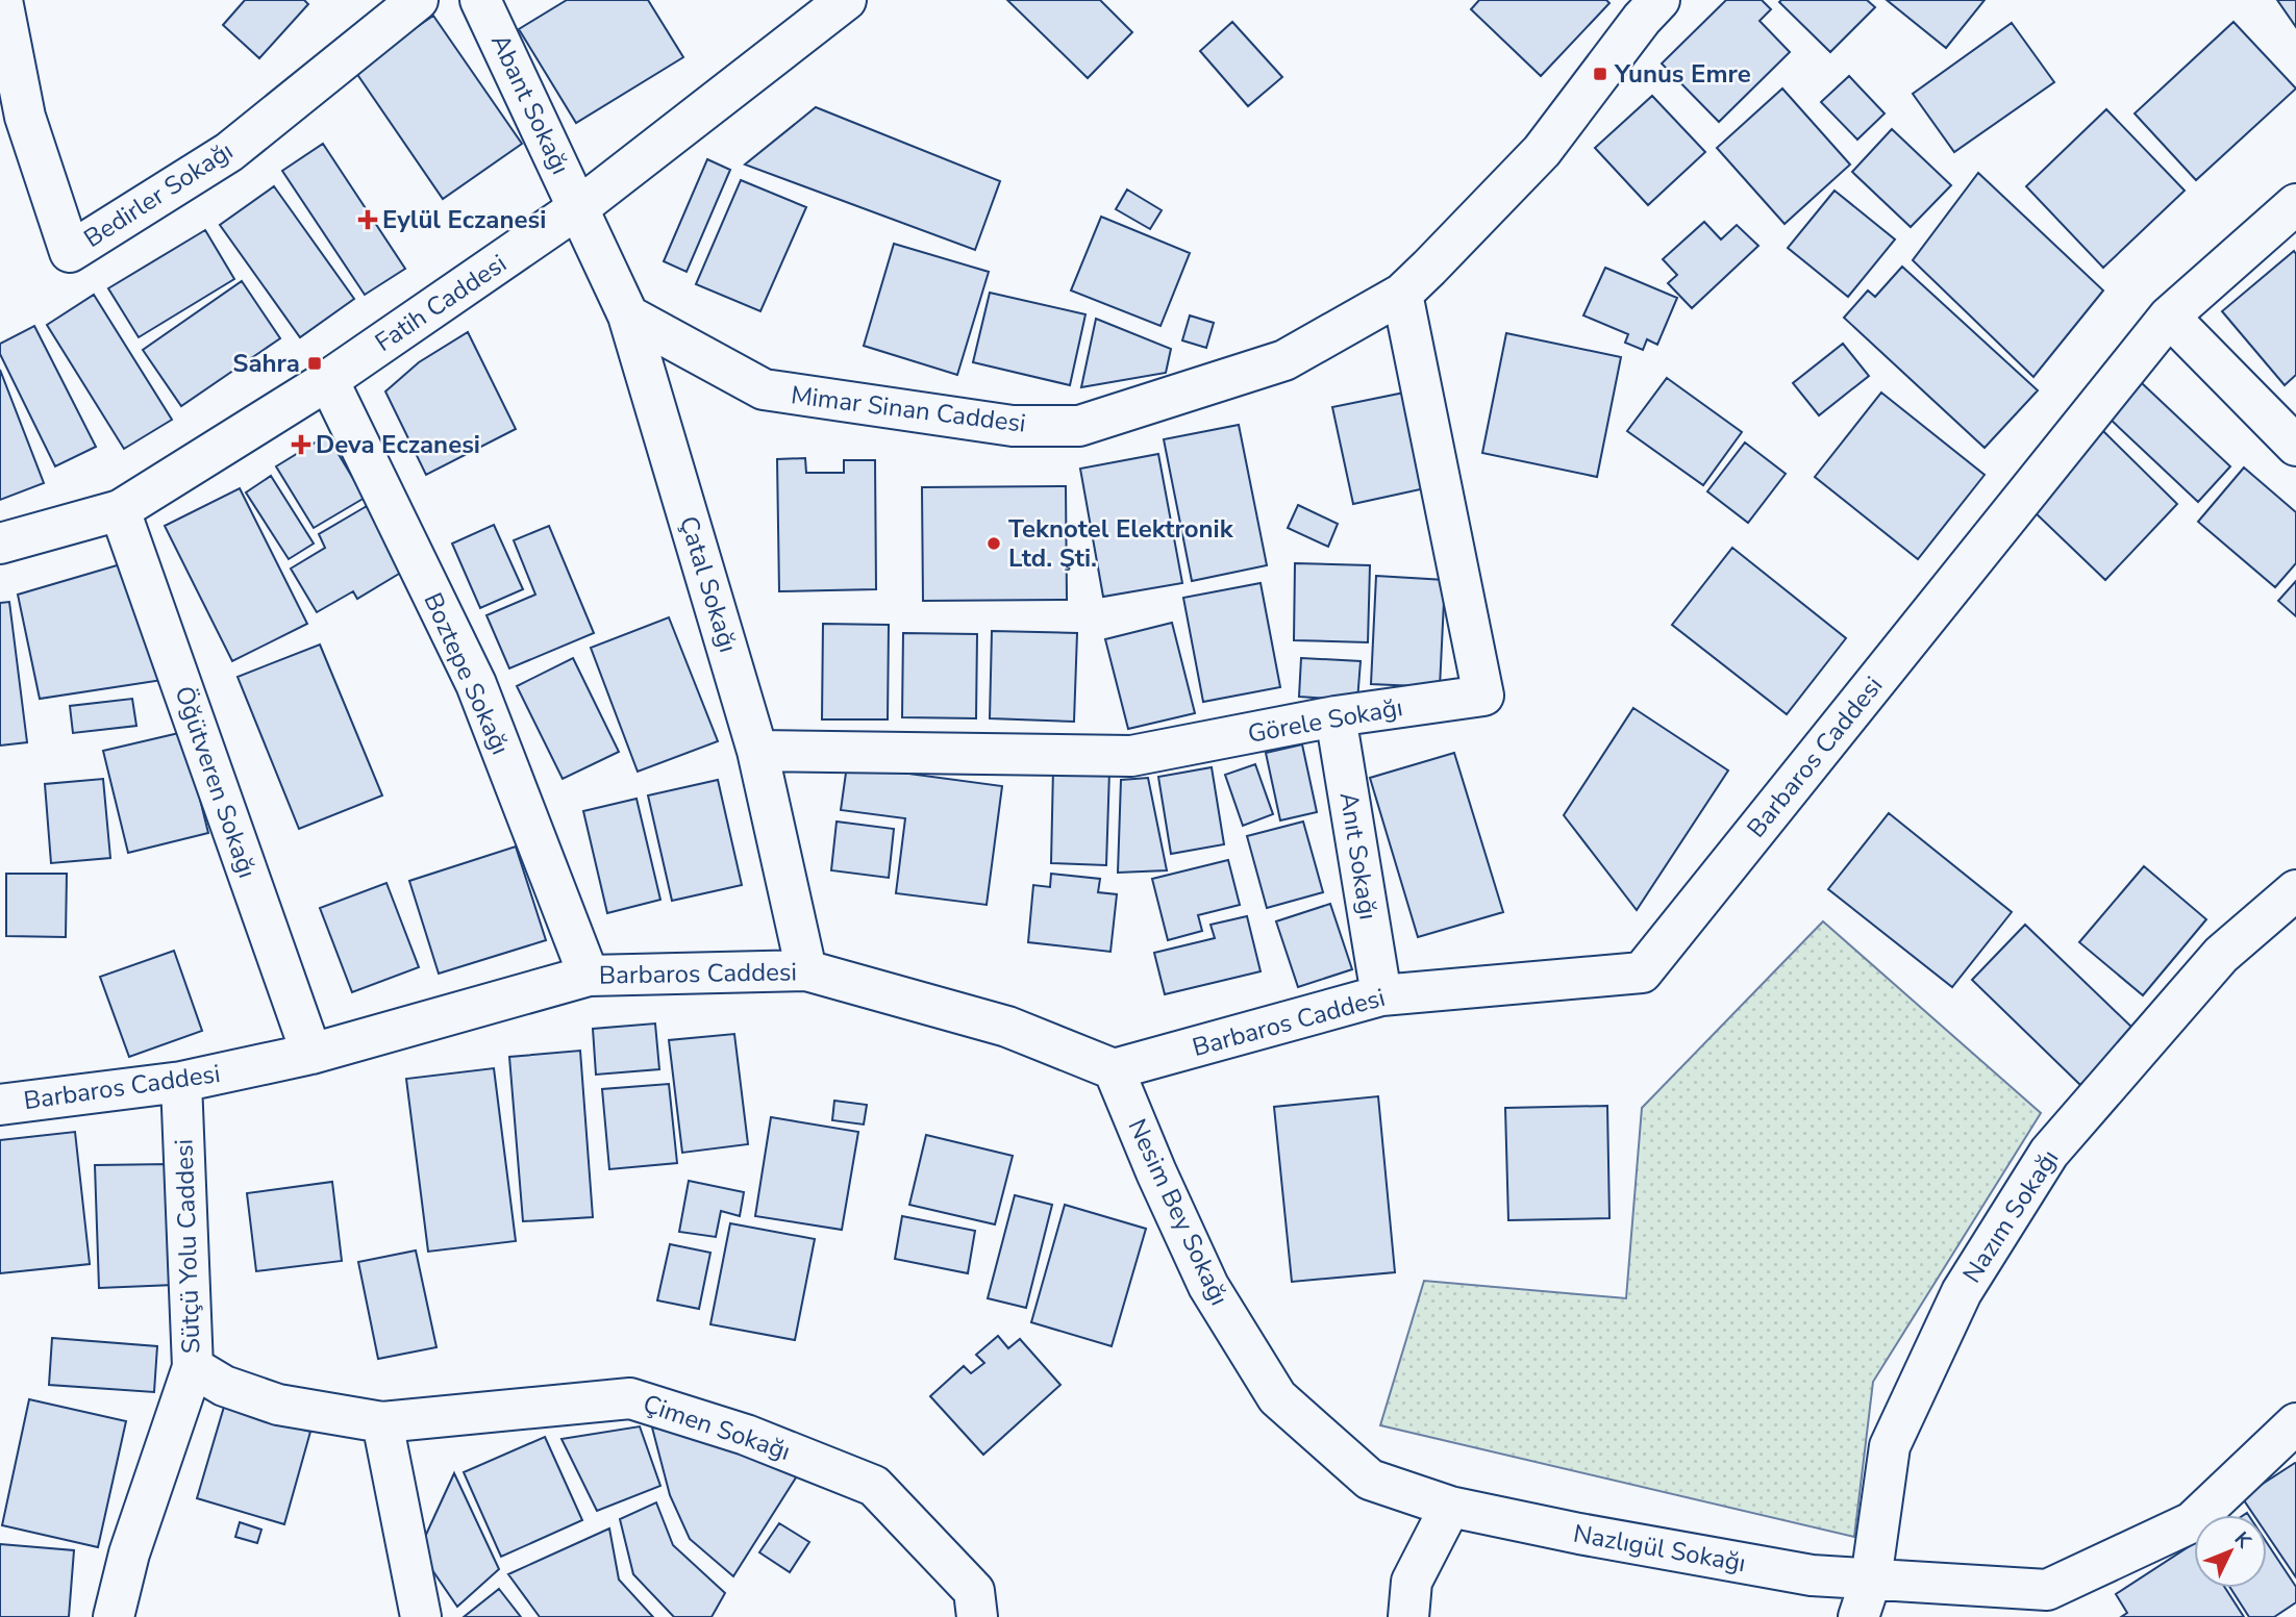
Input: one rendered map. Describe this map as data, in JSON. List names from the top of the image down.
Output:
{
  "streets": {
    "street": [
      "Abant Sokağı",
      "Bedirler Sokağı",
      "Fatih Caddesi",
      "Mimar Sinan Caddesi",
      "Çatal Sokağı",
      "Boztepe Sokağı",
      "Görele Sokağı",
      "Barbaros Caddesi",
      "Öğütveren Sokağı",
      "Anıt Sokağı",
      "Nesim Bey Sokağı",
      "Nazım Sokağı",
      "Sütçü Yolu Caddesi",
      "Çimen Sokağı",
      "Nazlıgül Sokağı"
    ]
  },
  "crossings": [
    ["Abant Sokağı", "Fatih Caddesi"],
    ["Abant Sokağı", "Çatal Sokağı"],
    ["Fatih Caddesi", "Çatal Sokağı"],
    ["Fatih Caddesi", "Boztepe Sokağı"],
    ["Fatih Caddesi", "Öğütveren Sokağı"],
    ["Mimar Sinan Caddesi", "Çatal Sokağı"],
    ["Mimar Sinan Caddesi", "Görele Sokağı"],
    ["Çatal Sokağı", "Görele Sokağı"],
    ["Çatal Sokağı", "Barbaros Caddesi"],
    ["Boztepe Sokağı", "Barbaros Caddesi"],
    ["Görele Sokağı", "Anıt Sokağı"],
    ["Barbaros Caddesi", "Öğütveren Sokağı"],
    ["Barbaros Caddesi", "Anıt Sokağı"],
    ["Barbaros Caddesi", "Nesim Bey Sokağı"],
    ["Barbaros Caddesi", "Sütçü Yolu Caddesi"],
    ["Nesim Bey Sokağı", "Nazlıgül Sokağı"],
    ["Nazım Sokağı", "Nazlıgül Sokağı"],
    ["Sütçü Yolu Caddesi", "Çimen Sokağı"]
  ],
  "places": {
    "transit": ["Yunus Emre", "Sahra"],
    "health": ["Eylül Eczanesi", "Deva Eczanesi"],
    "other": ["Teknotel Elektronik Ltd. Şti."]
  },
  "north": "top right"
}
